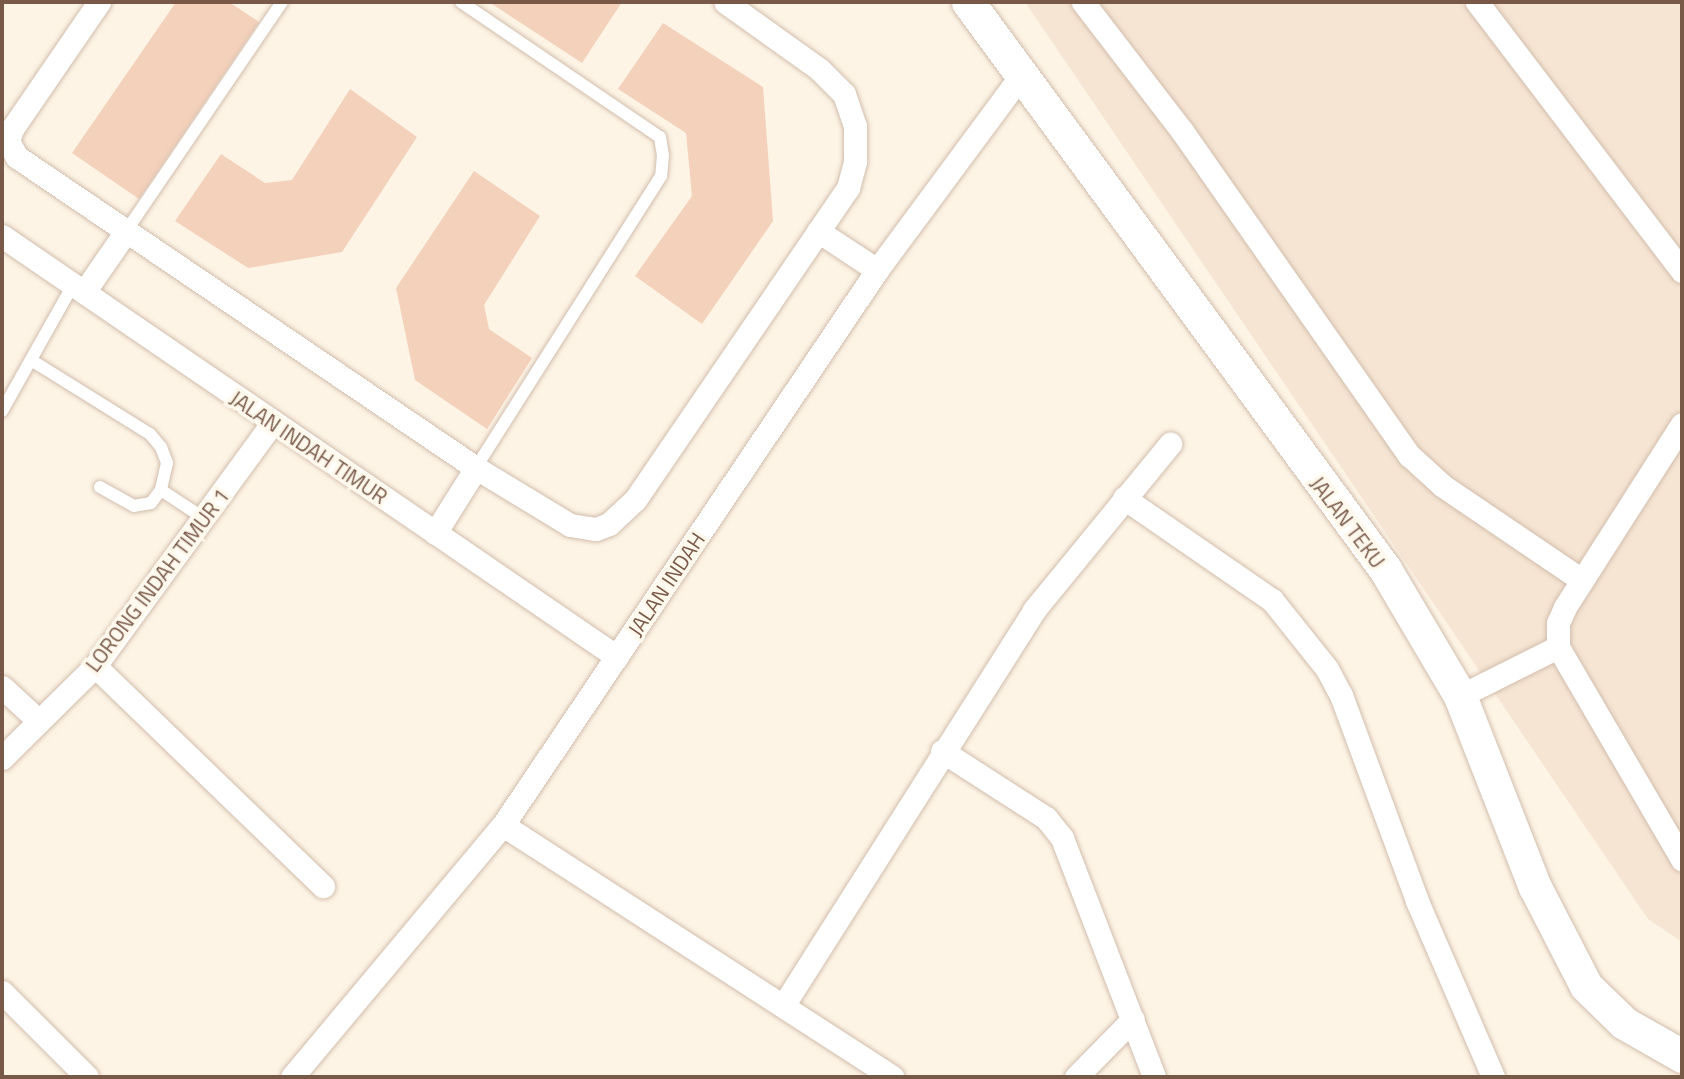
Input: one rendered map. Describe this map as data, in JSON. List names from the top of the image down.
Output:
{
  "streets": {
    "main road": ["JALAN TEKU"],
    "street": ["JALAN INDAH TIMUR", "LORONG INDAH TIMUR 1", "JALAN INDAH"]
  },
  "crossings": [
    ["JALAN INDAH TIMUR", "LORONG INDAH TIMUR 1"],
    ["JALAN INDAH TIMUR", "JALAN INDAH"],
    ["JALAN TEKU", "JALAN INDAH"]
  ]
}
